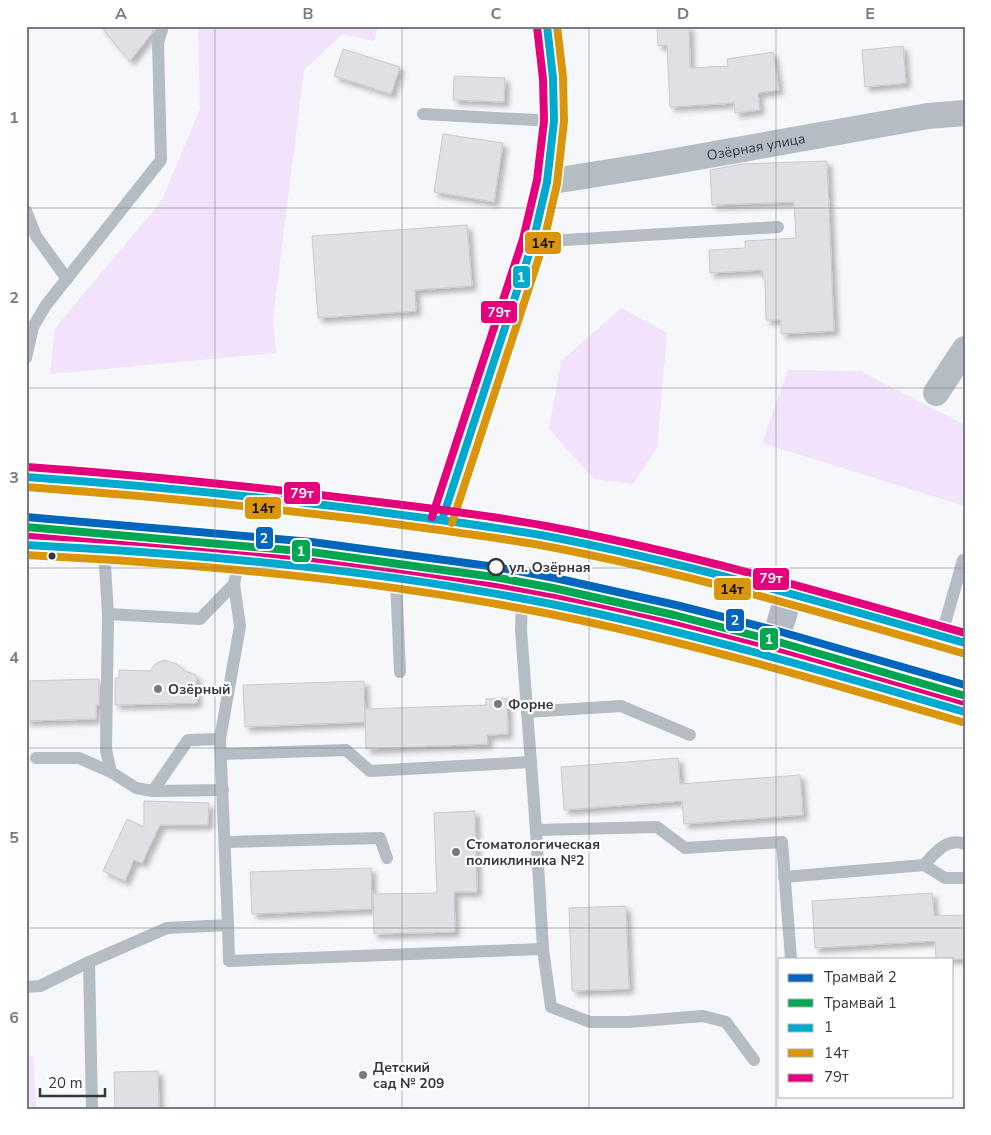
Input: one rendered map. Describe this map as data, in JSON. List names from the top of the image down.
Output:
{
  "streets": {
    "street": ["Озёрная улица"]
  },
  "places": [
    "ул. Озёрная",
    "Озёрный",
    "Форне",
    "Стоматологическая поликлиника №2",
    "Детский сад № 209"
  ],
  "lines": [
    "transit line 1",
    "transit line 14т",
    "transit line 79т",
    "tram line 2",
    "tram line 1"
  ],
  "legend": [
    "Трамвай 2",
    "Трамвай 1",
    "1",
    "14т",
    "79т"
  ],
  "scale_bar": "20 m",
  "grid": {
    "columns": [
      "A",
      "B",
      "C",
      "D",
      "E"
    ],
    "rows": [
      "1",
      "2",
      "3",
      "4",
      "5",
      "6"
    ]
  }
}
